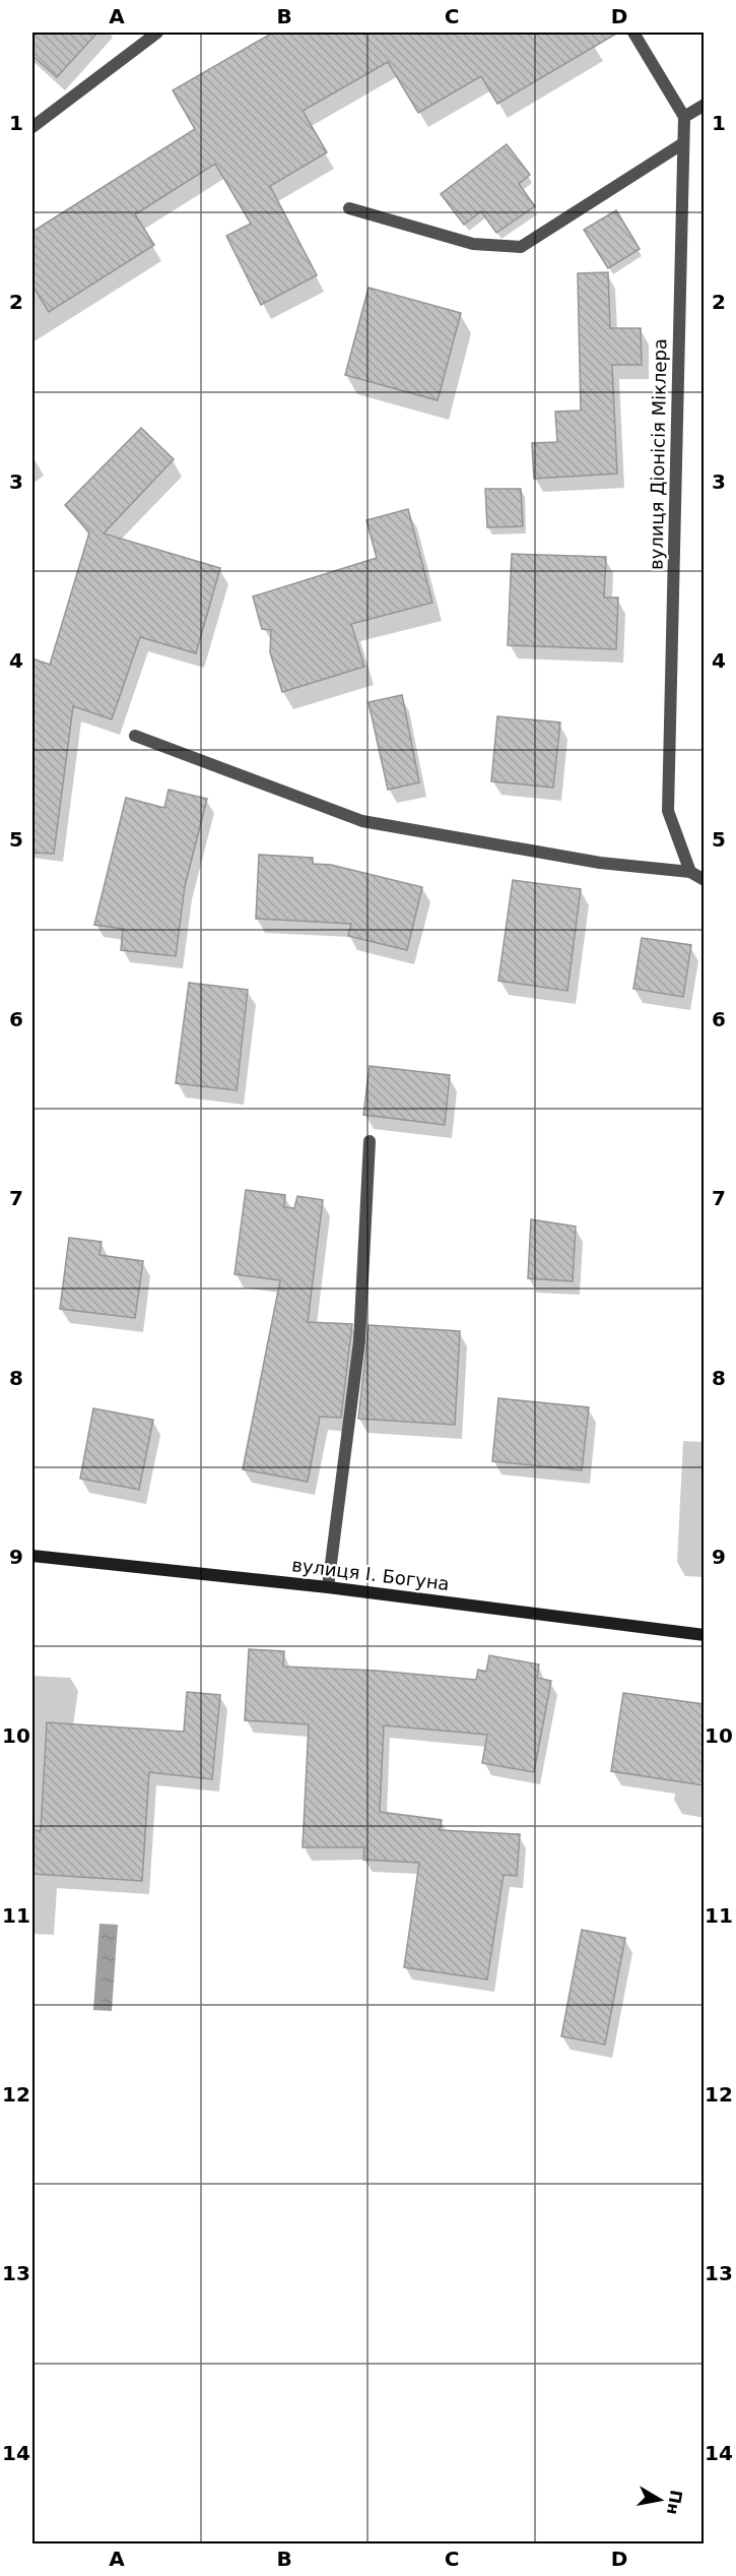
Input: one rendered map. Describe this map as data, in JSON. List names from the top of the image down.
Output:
{
  "streets": {
    "street": ["вулиця Діонісія Міклера", "вулиця І. Богуна"]
  },
  "north": "right",
  "grid": {
    "columns": [
      "A",
      "B",
      "C",
      "D"
    ],
    "rows": [
      "1",
      "2",
      "3",
      "4",
      "5",
      "6",
      "7",
      "8",
      "9",
      "10",
      "11",
      "12",
      "13",
      "14"
    ]
  }
}
